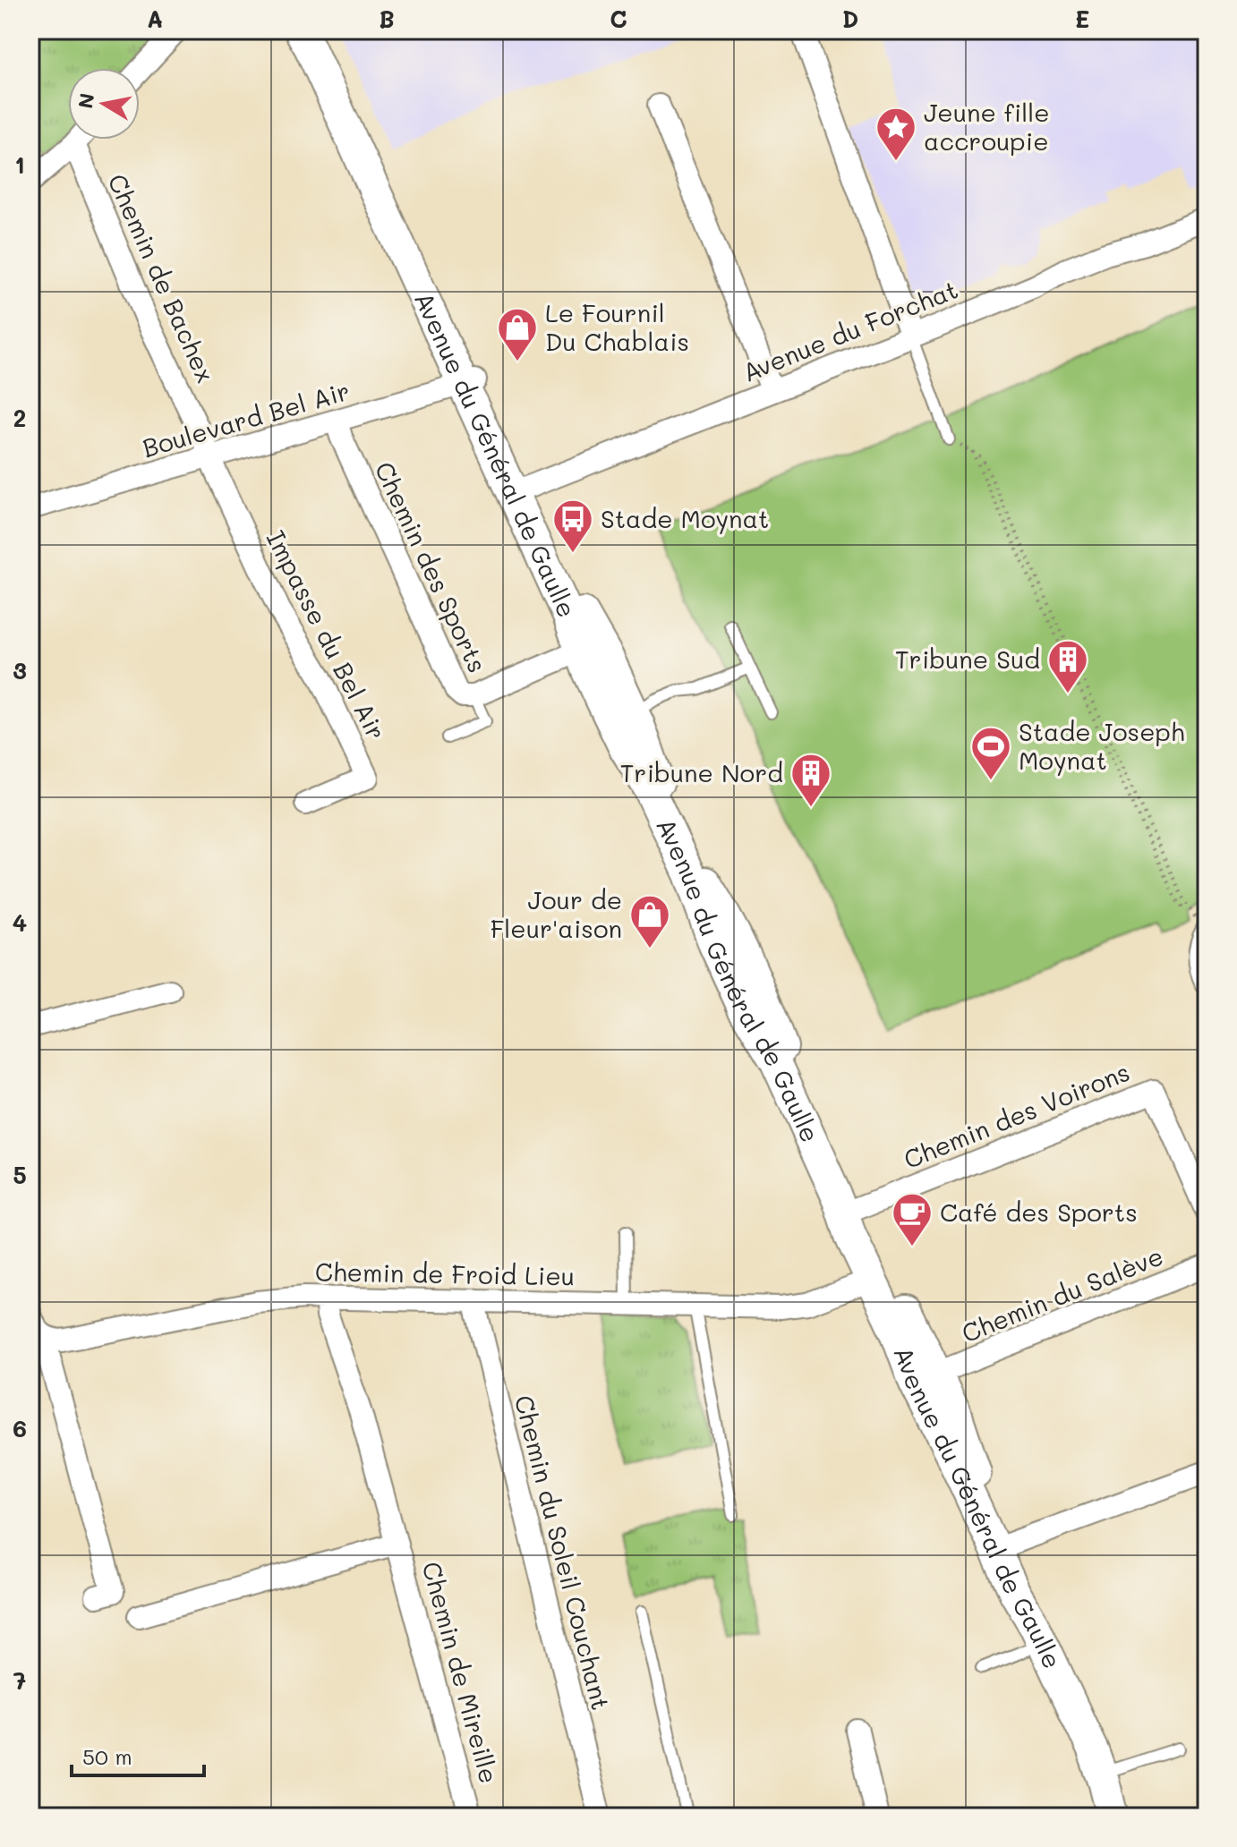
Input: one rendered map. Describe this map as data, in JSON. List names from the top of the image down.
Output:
{
  "streets": {
    "main road": ["Avenue du Général de Gaulle"],
    "street": [
      "Chemin de Bachex",
      "Avenue du Forchat",
      "Boulevard Bel Air",
      "Chemin des Sports",
      "Impasse du Bel Air",
      "Chemin des Voirons",
      "Chemin de Froid Lieu",
      "Chemin du Salève",
      "Chemin du Soleil Couchant",
      "Chemin de Mireille"
    ]
  },
  "crossings": [
    ["Chemin de Bachex", "Boulevard Bel Air"],
    ["Chemin de Bachex", "Impasse du Bel Air"],
    ["Avenue du Forchat", "Avenue du Général de Gaulle"],
    ["Boulevard Bel Air", "Avenue du Général de Gaulle"],
    ["Boulevard Bel Air", "Chemin des Sports"],
    ["Boulevard Bel Air", "Impasse du Bel Air"],
    ["Avenue du Général de Gaulle", "Chemin des Sports"],
    ["Avenue du Général de Gaulle", "Chemin des Voirons"],
    ["Avenue du Général de Gaulle", "Chemin de Froid Lieu"],
    ["Avenue du Général de Gaulle", "Chemin du Salève"],
    ["Chemin de Froid Lieu", "Chemin du Soleil Couchant"],
    ["Chemin de Froid Lieu", "Chemin de Mireille"]
  ],
  "places": {
    "place": ["Jeune fille accroupie"],
    "shop": ["Le Fournil Du Chablais", "Jour de Fleur'aison"],
    "bus stop": ["Stade Moynat"],
    "building": ["Tribune Sud", "Tribune Nord"],
    "sports": ["Stade Joseph Moynat"],
    "cafe": ["Café des Sports"]
  },
  "scale_bar": "50 m",
  "north": "left",
  "grid": {
    "columns": [
      "A",
      "B",
      "C",
      "D",
      "E"
    ],
    "rows": [
      "1",
      "2",
      "3",
      "4",
      "5",
      "6",
      "7"
    ]
  }
}
